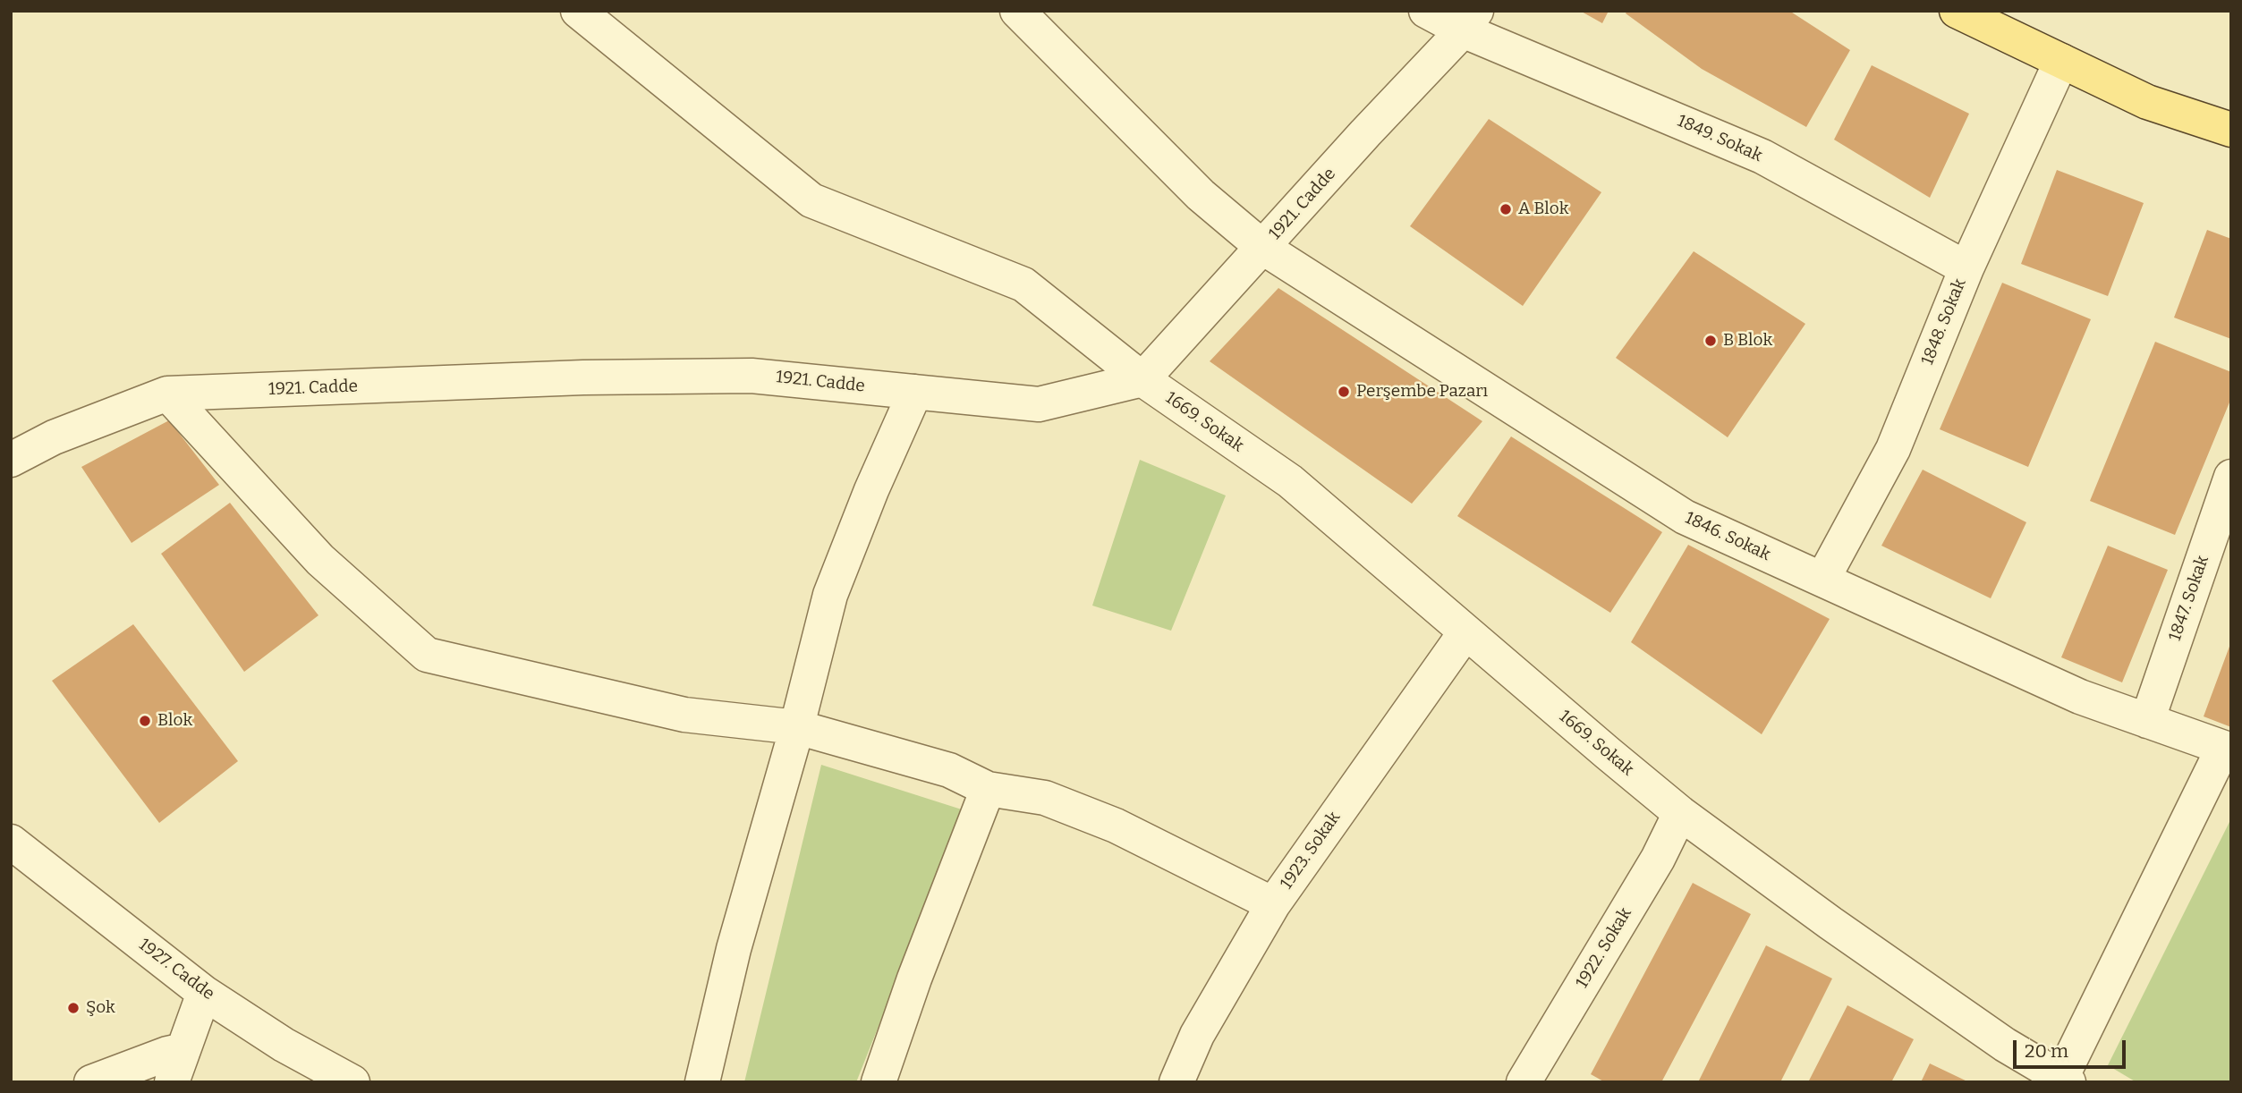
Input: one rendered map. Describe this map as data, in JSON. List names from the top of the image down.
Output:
{
  "streets": {
    "street": [
      "1849. Sokak",
      "1921. Cadde",
      "1848. Sokak",
      "1669. Sokak",
      "1846. Sokak",
      "1847. Sokak",
      "1923. Sokak",
      "1922. Sokak",
      "1927. Cadde"
    ]
  },
  "crossings": [
    ["1849. Sokak", "1921. Cadde"],
    ["1849. Sokak", "1848. Sokak"],
    ["1921. Cadde", "1669. Sokak"],
    ["1921. Cadde", "1846. Sokak"],
    ["1848. Sokak", "1846. Sokak"],
    ["1669. Sokak", "1923. Sokak"],
    ["1669. Sokak", "1922. Sokak"],
    ["1846. Sokak", "1847. Sokak"]
  ],
  "places": [
    "A Blok",
    "B Blok",
    "Perşembe Pazarı",
    "Blok",
    "Şok"
  ],
  "scale_bar": "20 m"
}
